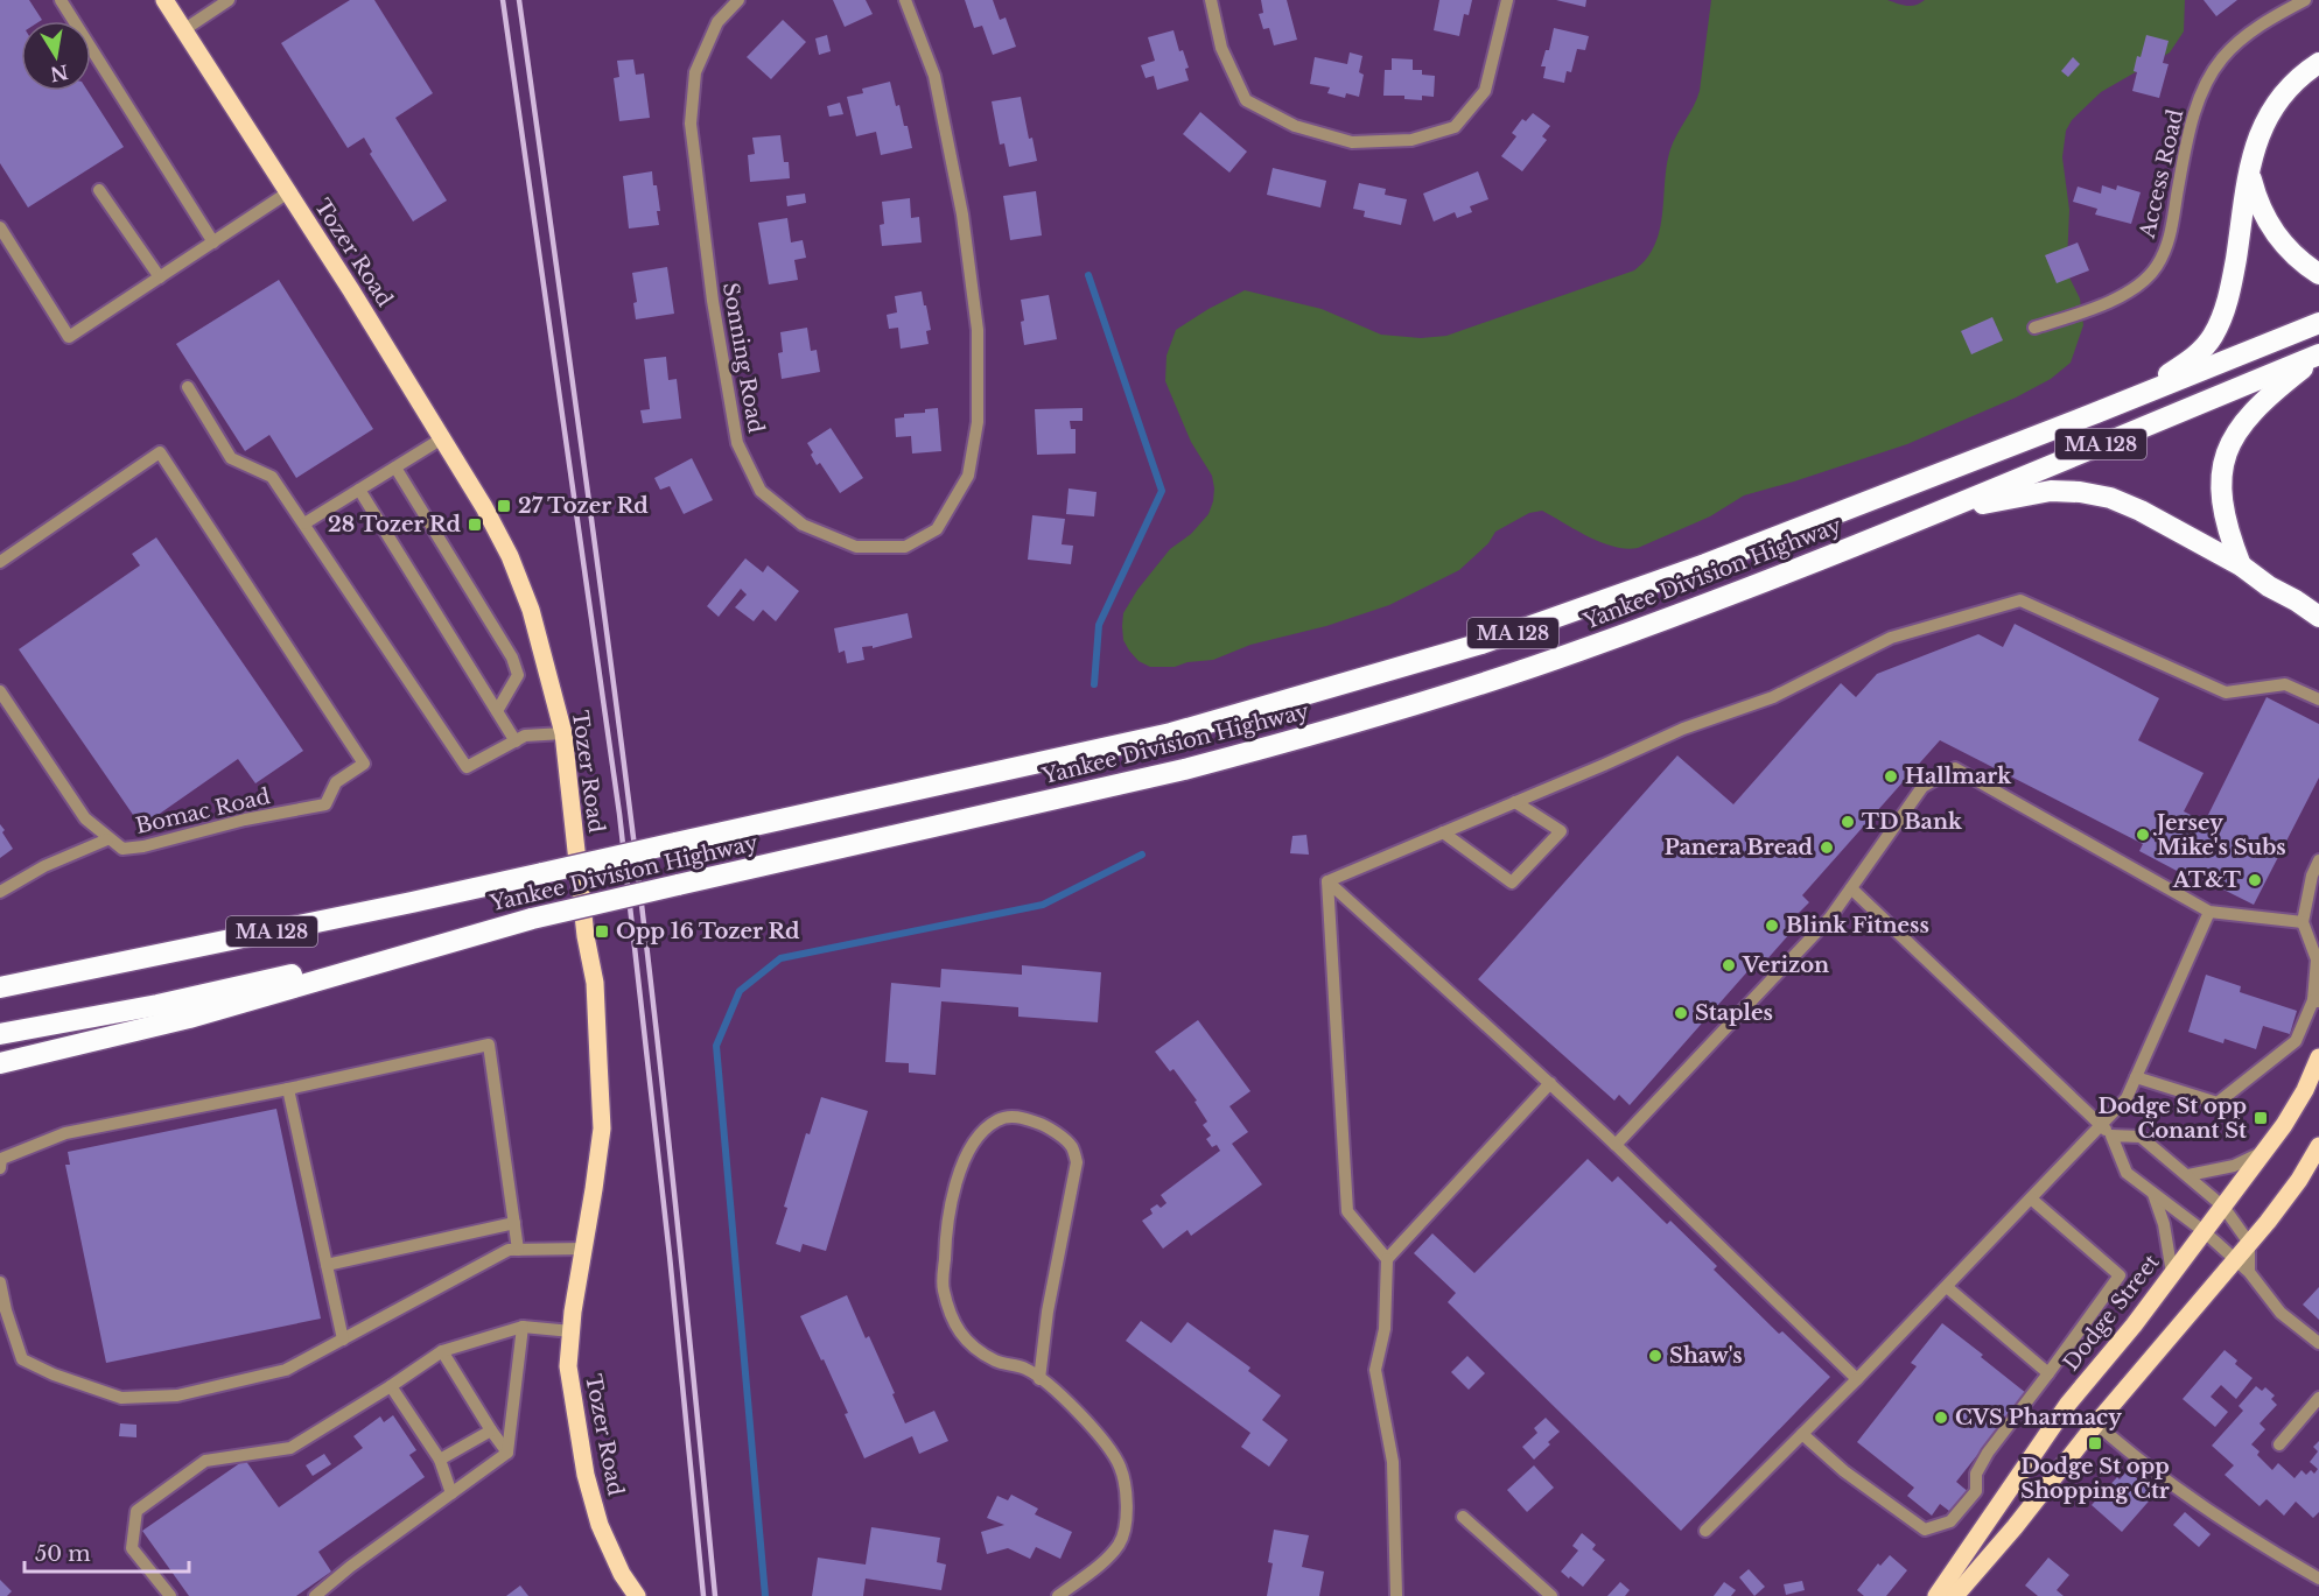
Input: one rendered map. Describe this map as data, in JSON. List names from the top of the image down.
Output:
{
  "streets": {
    "highway": ["MA 128", "Yankee Division Highway"],
    "main road": ["Tozer Road", "Dodge Street"],
    "street": ["Access Road", "Sonning Road", "Bomac Road"]
  },
  "places": {
    "transit": [
      "27 Tozer Rd",
      "28 Tozer Rd",
      "Opp 16 Tozer Rd",
      "Dodge St opp Conant St",
      "Dodge St opp Shopping Ctr"
    ],
    "other": [
      "Hallmark",
      "TD Bank",
      "Jersey Mike's Subs",
      "Panera Bread",
      "AT&T",
      "Blink Fitness",
      "Verizon",
      "Staples",
      "Shaw's",
      "CVS Pharmacy"
    ]
  },
  "scale_bar": "50 m",
  "north": "bottom"
}
